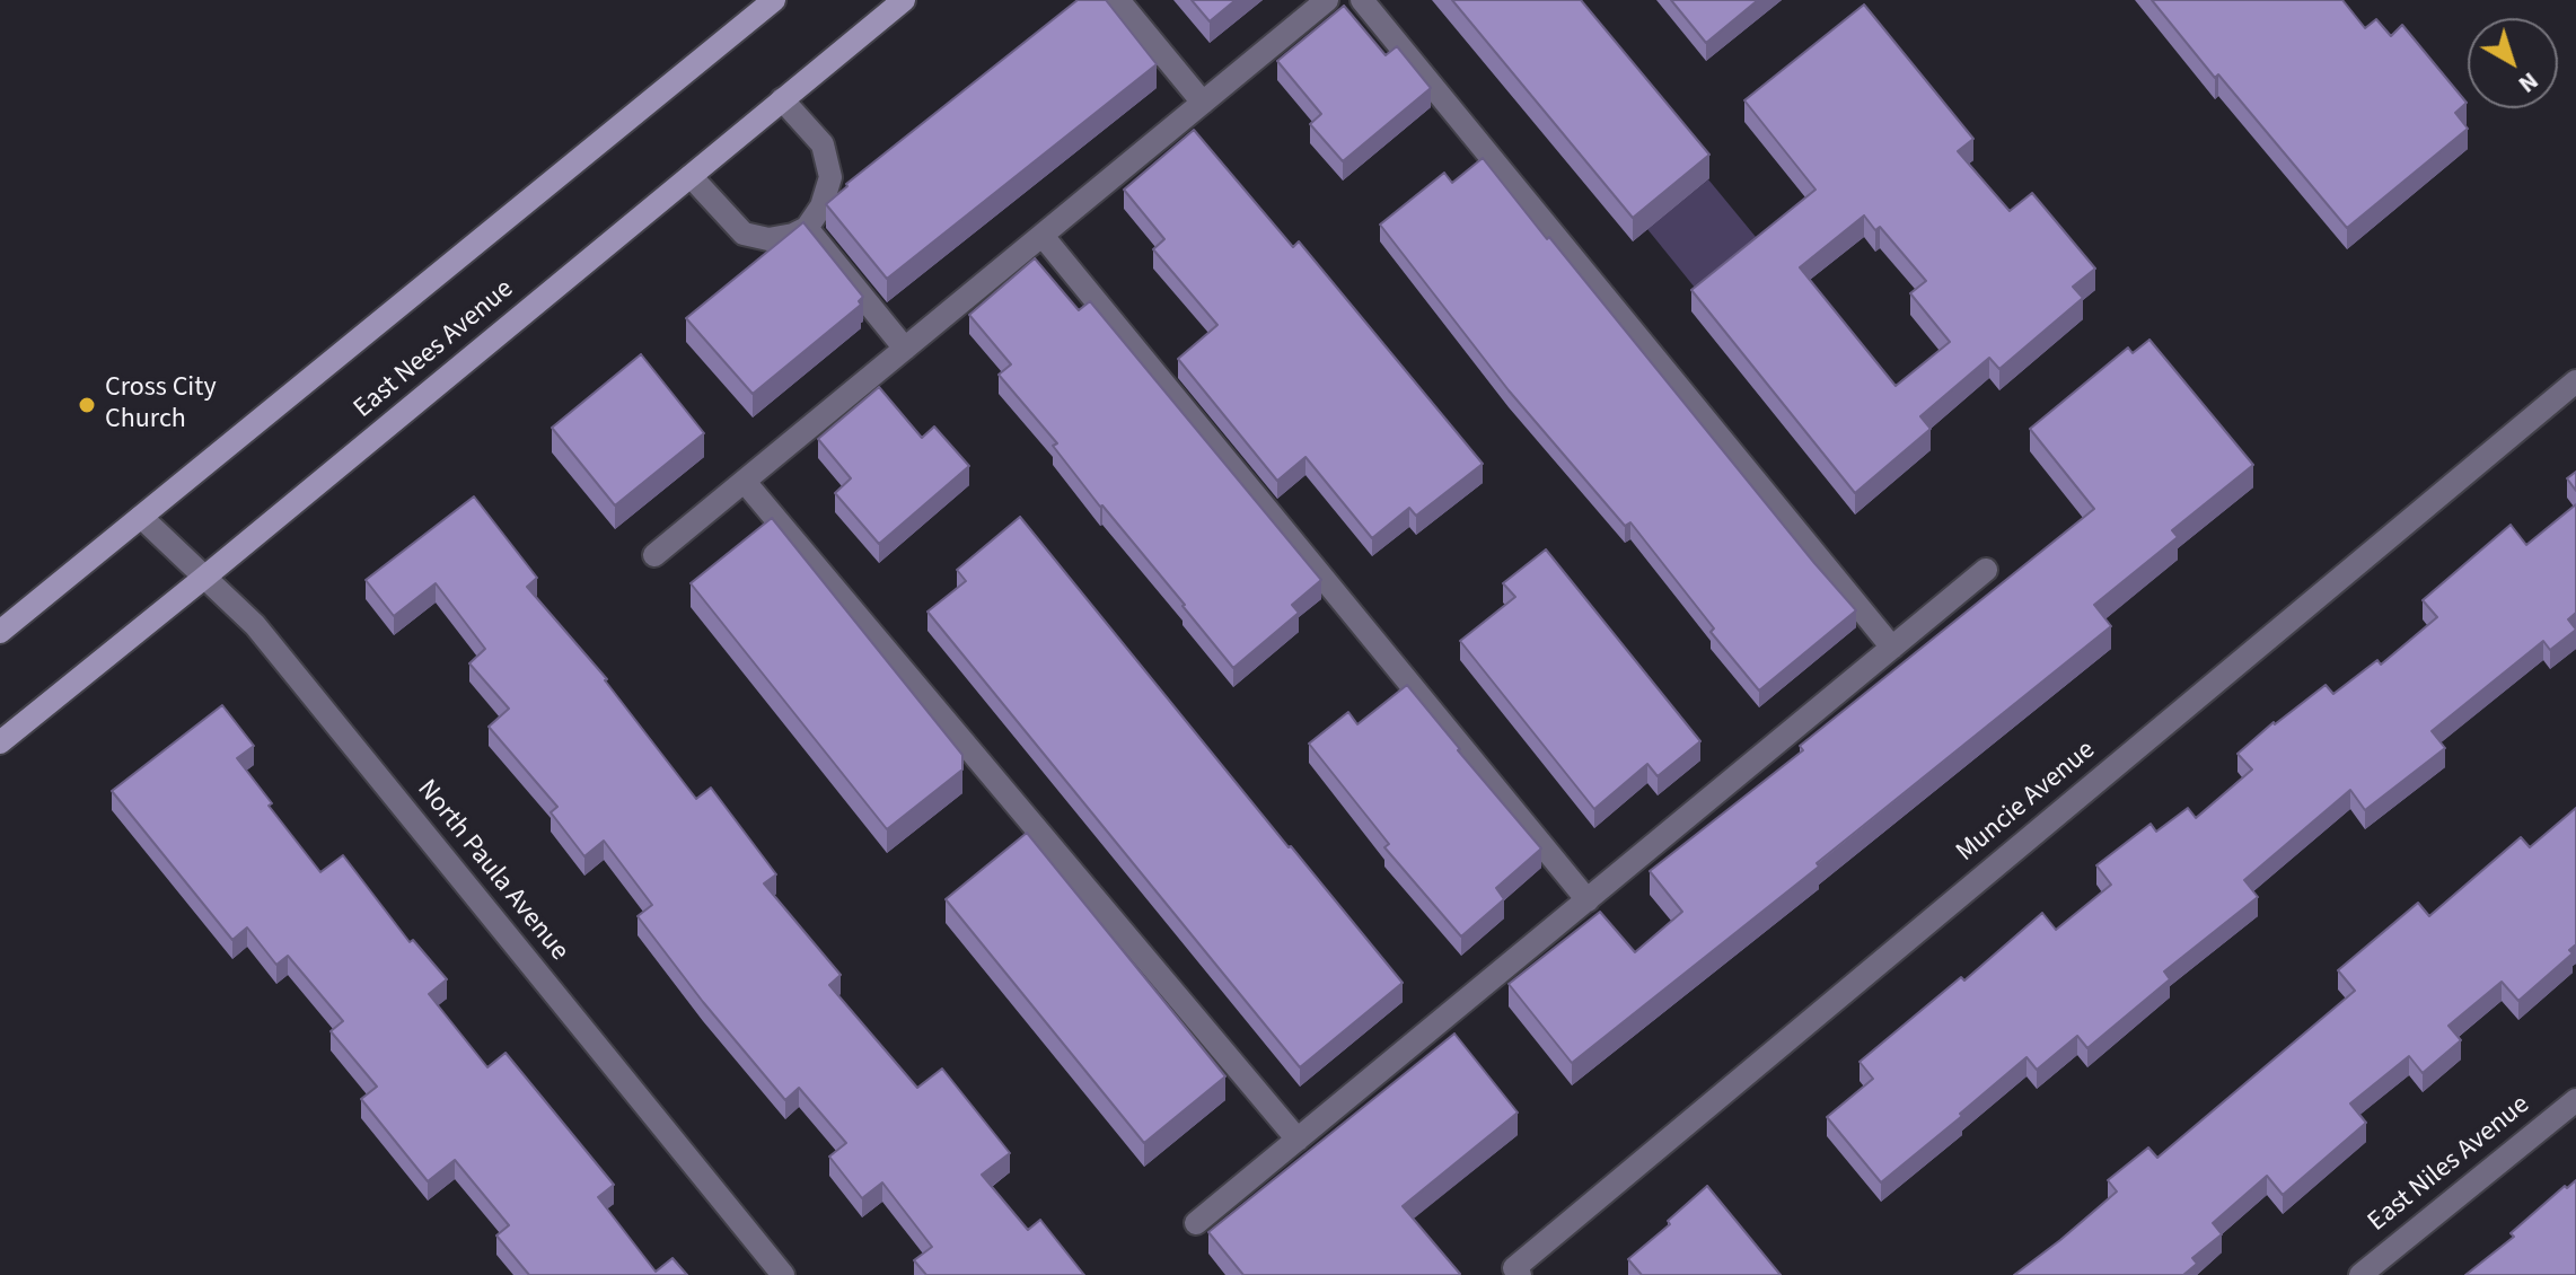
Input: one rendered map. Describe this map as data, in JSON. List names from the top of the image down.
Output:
{
  "streets": {
    "main road": ["East Nees Avenue"],
    "street": ["Muncie Avenue", "North Paula Avenue", "East Niles Avenue"]
  },
  "crossings": [
    ["East Nees Avenue", "North Paula Avenue"]
  ],
  "places": ["Cross City Church"],
  "north": "bottom right"
}
